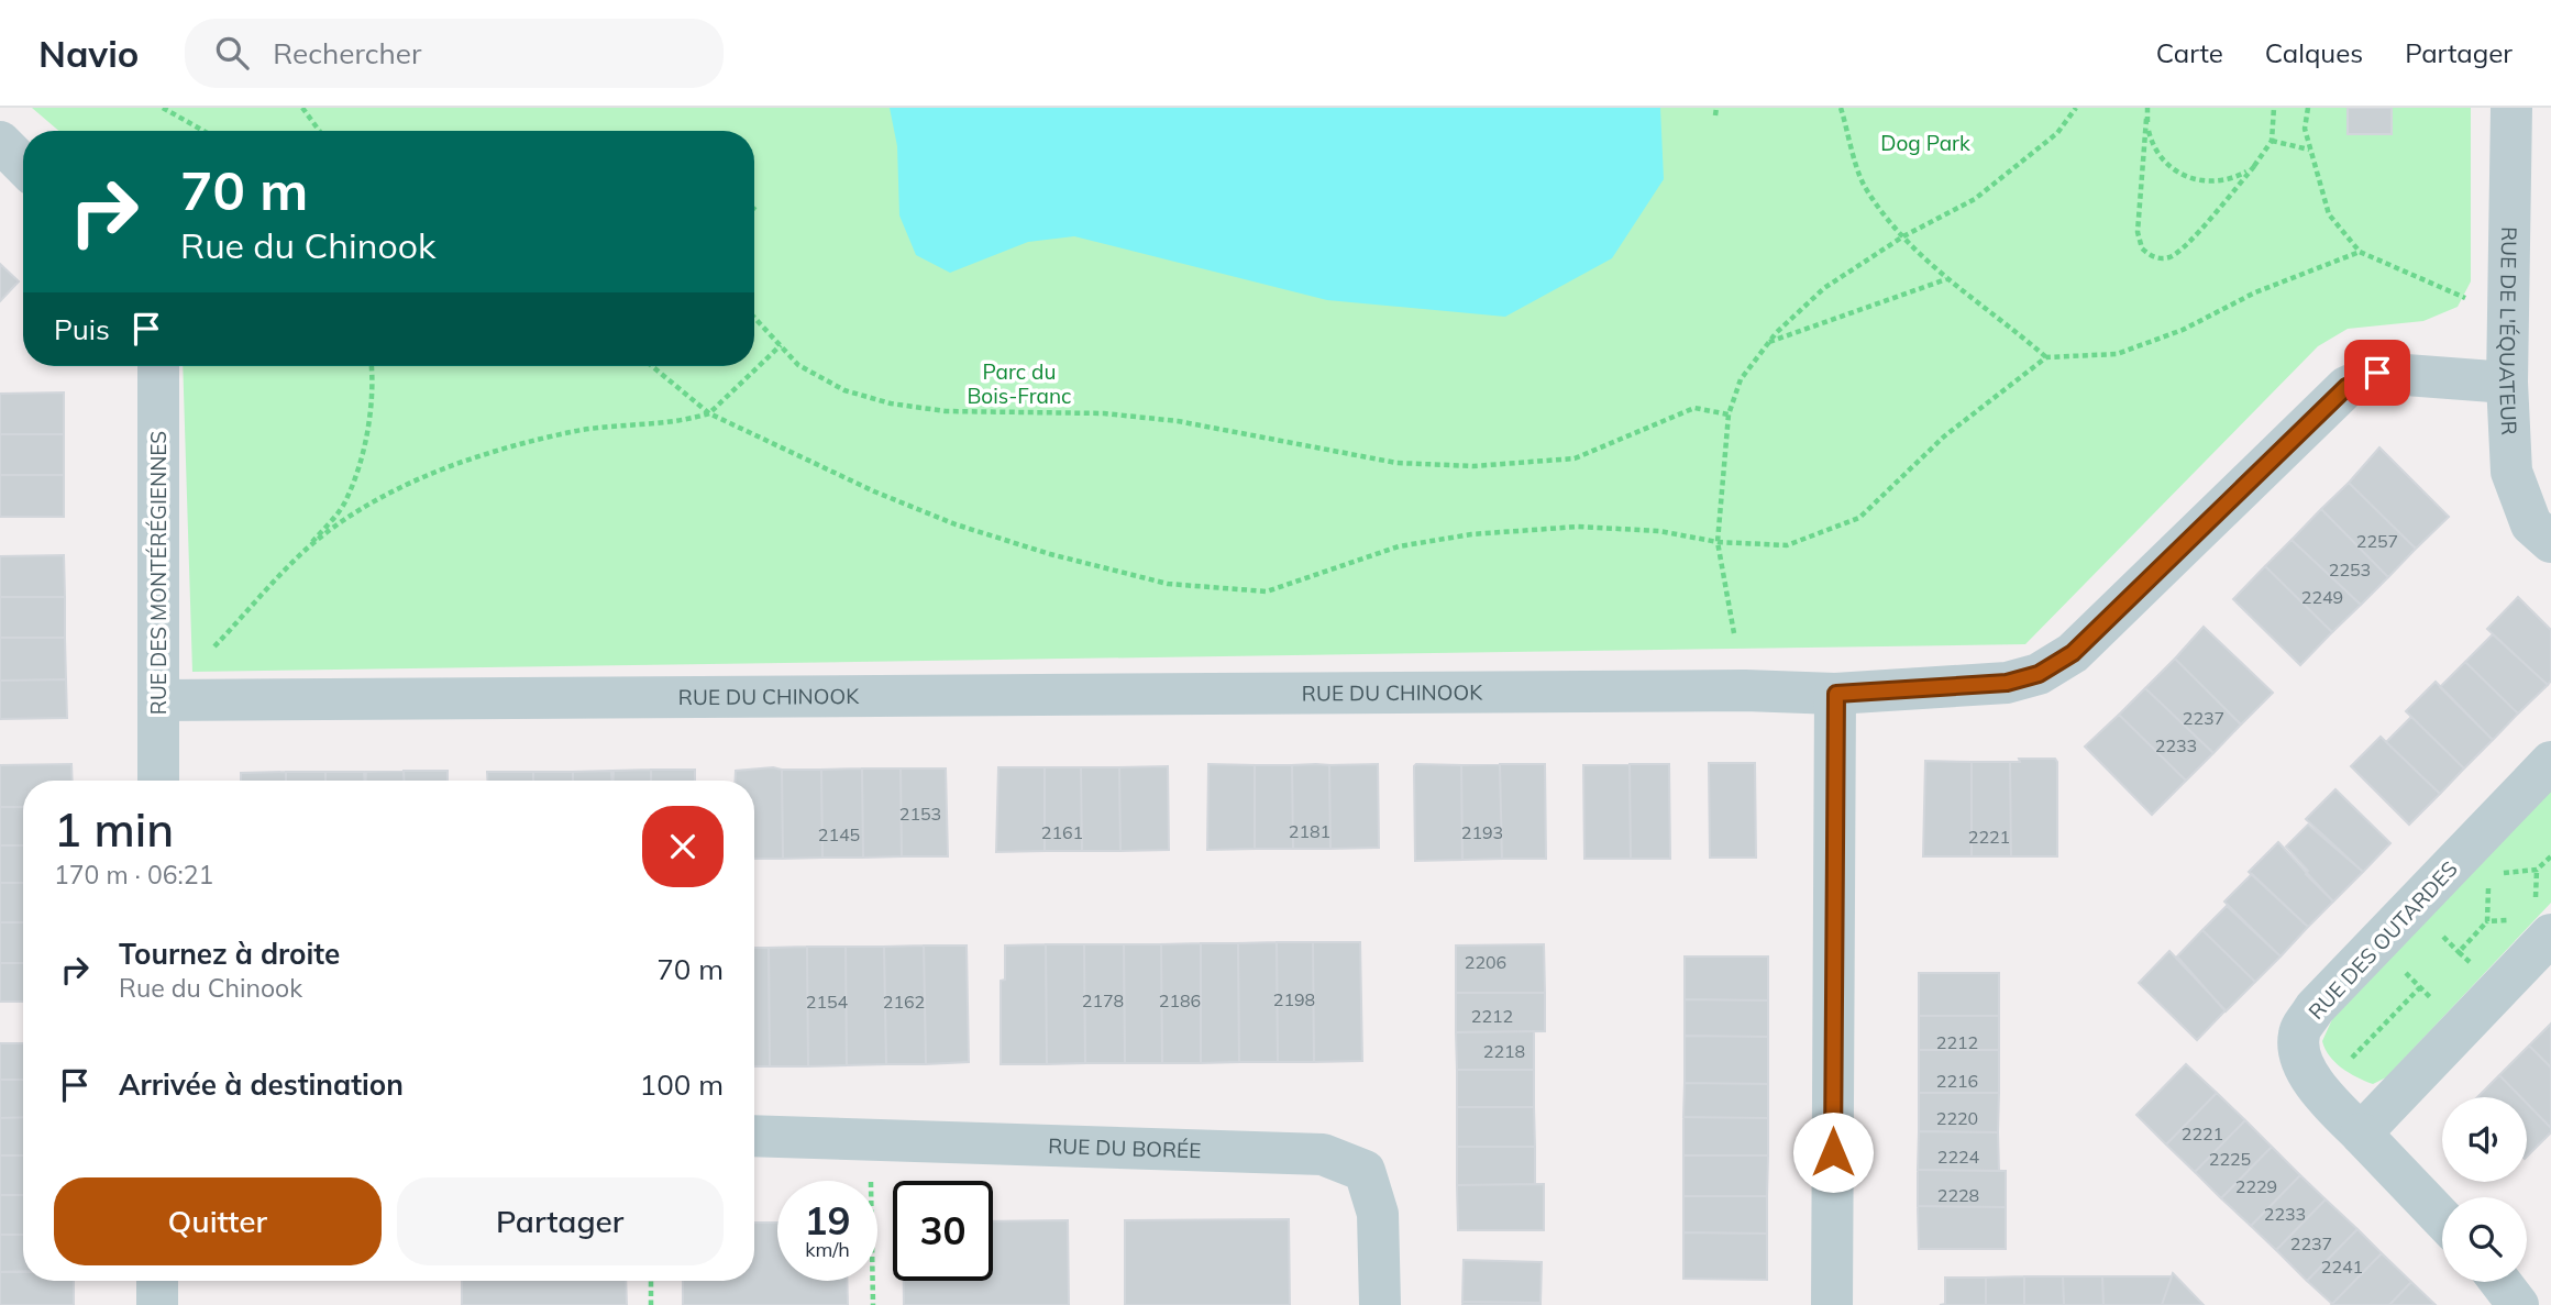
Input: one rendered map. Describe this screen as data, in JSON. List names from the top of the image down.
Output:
{
  "streets": {
    "street": [
      "RUE DE L'ÉQUATEUR",
      "RUE DES MONTÉRÉGIENNES",
      "RUE DU CHINOOK",
      "RUE DES OUTARDES",
      "RUE DU BORÉE"
    ]
  },
  "crossings": [
    ["RUE DE L'ÉQUATEUR", "RUE DU CHINOOK"],
    ["RUE DES MONTÉRÉGIENNES", "RUE DU CHINOOK"]
  ],
  "parks": ["Dog Park", "Parc du Bois-Franc"],
  "house_numbers": [
    "2257",
    "2253",
    "2249",
    "2237",
    "2233",
    "2153",
    "2181",
    "2161",
    "2193",
    "2145",
    "2221",
    "2206",
    "2198",
    "2178",
    "2186",
    "2154",
    "2162",
    "2212",
    "2212",
    "2218",
    "2216",
    "2220",
    "2221",
    "2224",
    "2225",
    "2229",
    "2228",
    "2233",
    "2237",
    "2241"
  ],
  "page": {
    "header": "Navio",
    "search": "Rechercher",
    "nav": ["Carte", "Calques", "Partager"],
    "turn": ["70 m", "Rue du Chinook"],
    "then": "Puis",
    "heading": ["1 min", "170 m · 06:21"],
    "list": [
      {
        "name": "Tournez à droite",
        "note": "Rue du Chinook",
        "value": "70 m"
      },
      {
        "name": "Arrivée à destination",
        "value": "100 m"
      }
    ],
    "buttons": ["Quitter", "Partager"],
    "speed": "19 km/h",
    "limit": "30"
  }
}
